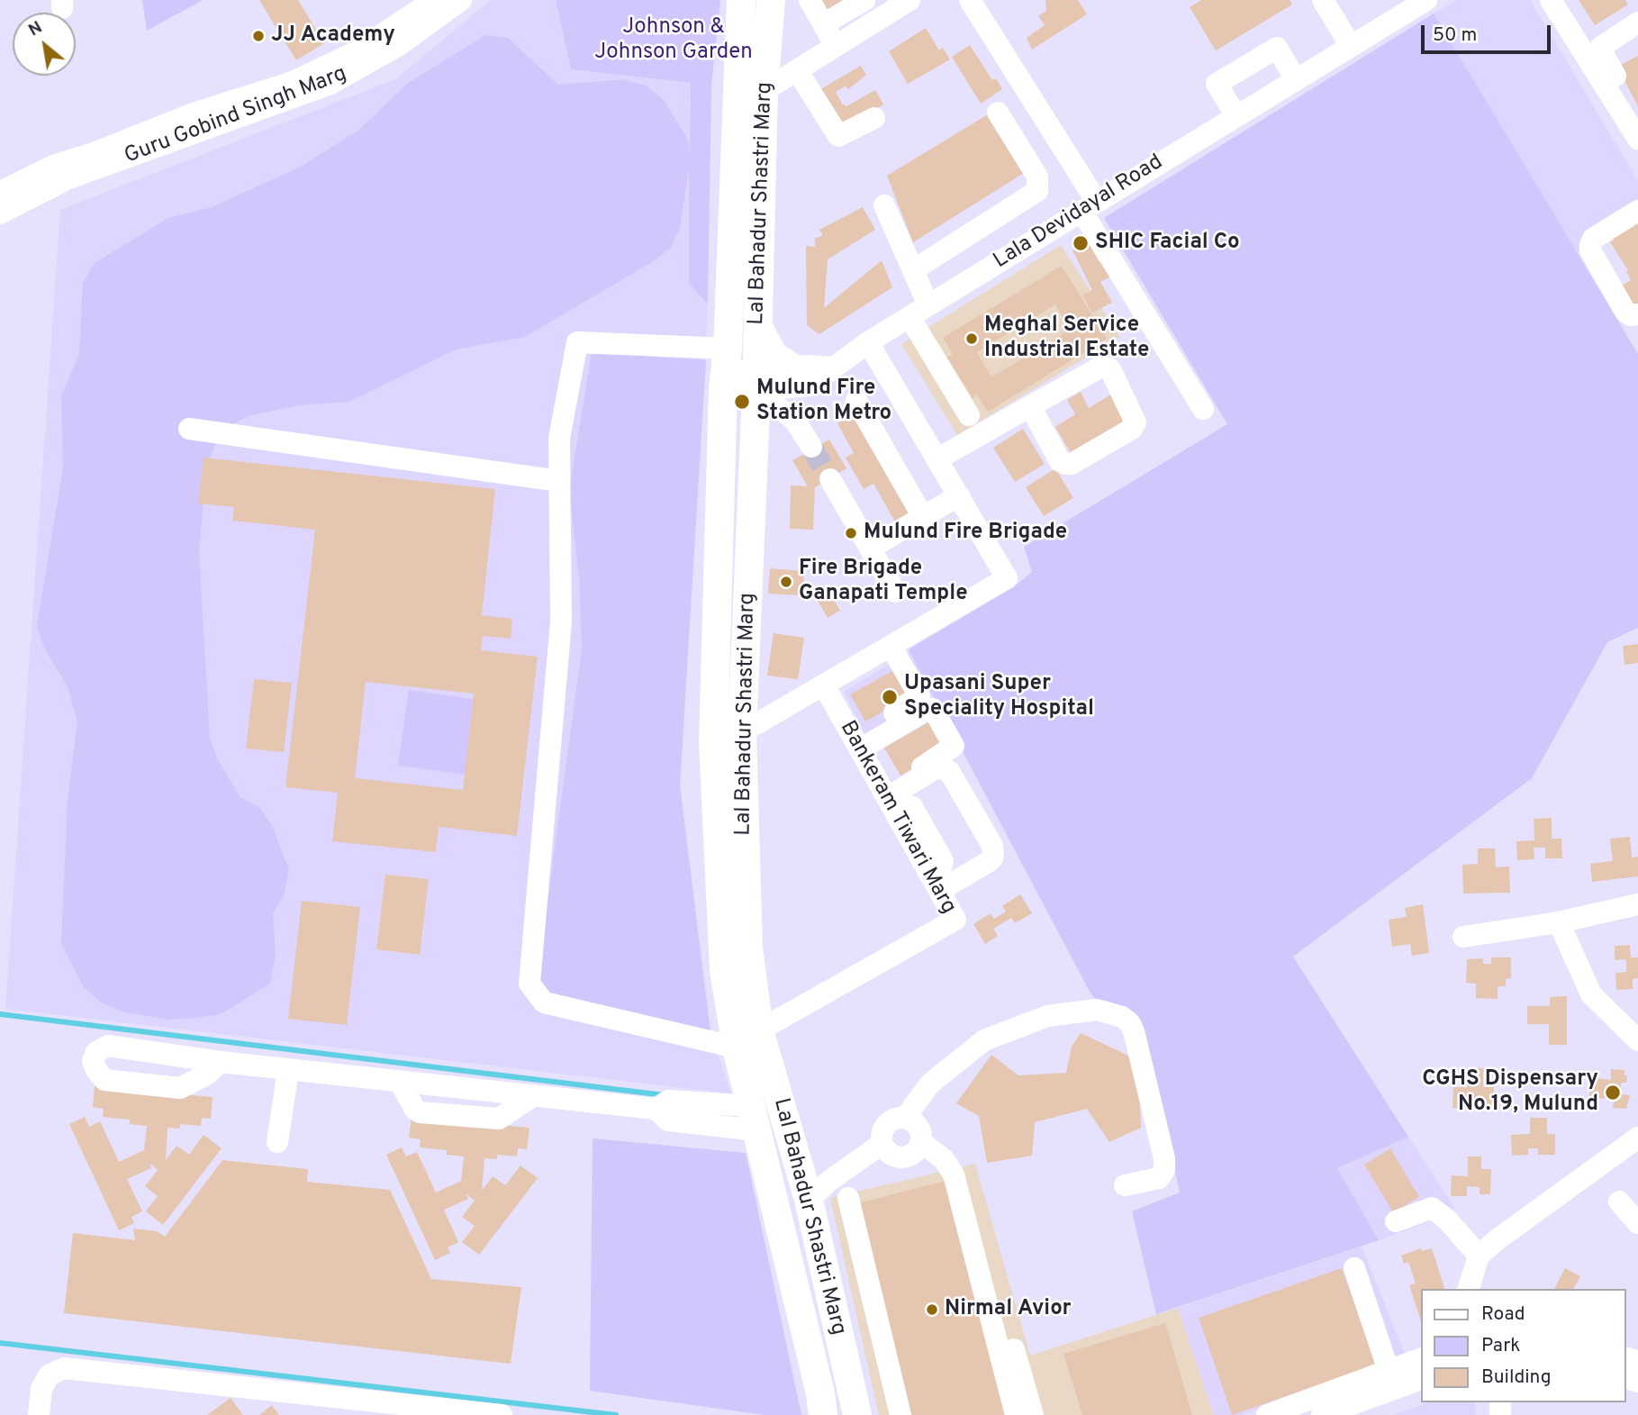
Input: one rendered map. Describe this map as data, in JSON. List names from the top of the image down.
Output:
{
  "streets": {
    "main road": ["Lal Bahadur Shastri Marg"],
    "street": ["Guru Gobind Singh Marg", "Lala Devidayal Road", "Bankeram Tiwari Marg"]
  },
  "crossings": [
    ["Lal Bahadur Shastri Marg", "Lala Devidayal Road"],
    ["Lal Bahadur Shastri Marg", "Bankeram Tiwari Marg"]
  ],
  "parks": ["Johnson & Johnson Garden"],
  "places": [
    "JJ Academy",
    "SHIC Facial Co",
    "Meghal Service Industrial Estate",
    "Mulund Fire Station Metro",
    "Mulund Fire Brigade",
    "Fire Brigade Ganapati Temple",
    "Upasani Super Speciality Hospital",
    "CGHS Dispensary No.19, Mulund",
    "Nirmal Avior"
  ],
  "legend": ["Road", "Park", "Building"],
  "scale_bar": "50 m",
  "north": "top left"
}
